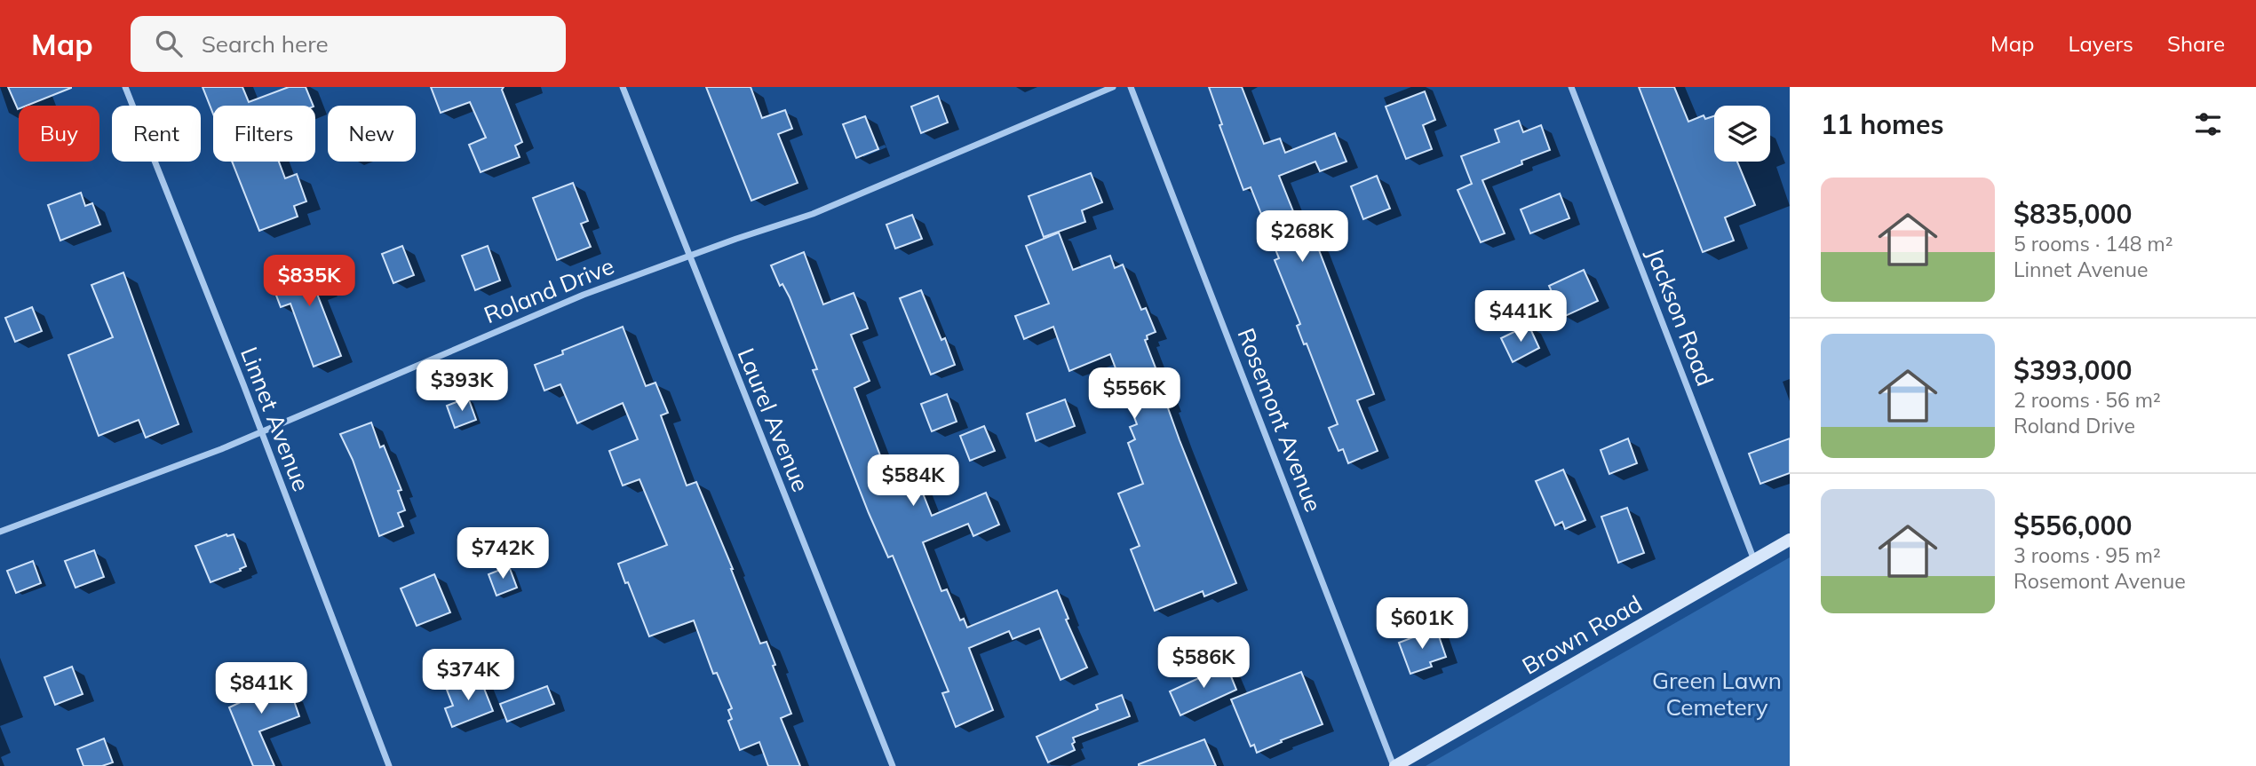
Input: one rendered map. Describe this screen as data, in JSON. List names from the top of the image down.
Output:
{
  "streets": {
    "main road": ["Brown Road"],
    "street": [
      "Roland Drive",
      "Jackson Road",
      "Linnet Avenue",
      "Laurel Avenue",
      "Rosemont Avenue"
    ]
  },
  "crossings": [
    ["Roland Drive", "Linnet Avenue"],
    ["Roland Drive", "Laurel Avenue"],
    ["Jackson Road", "Brown Road"],
    ["Rosemont Avenue", "Brown Road"]
  ],
  "parks": ["Green Lawn Cemetery"],
  "page": {
    "header": "Map",
    "search": "Search here",
    "nav": ["Map", "Layers", "Share"],
    "heading": "11 homes",
    "chip": [
      "Buy",
      "Rent",
      "Filters",
      "New"
    ],
    "list": [
      {
        "name": "$835,000",
        "note": "5 rooms · 148 m² · Linnet Avenue"
      },
      {
        "name": "$393,000",
        "note": "2 rooms · 56 m² · Roland Drive"
      },
      {
        "name": "$556,000",
        "note": "3 rooms · 95 m² · Rosemont Avenue"
      }
    ],
    "price": [
      "$268K",
      "$835K",
      "$441K",
      "$393K",
      "$556K",
      "$584K",
      "$742K",
      "$601K",
      "$586K",
      "$374K",
      "$841K"
    ]
  }
}
